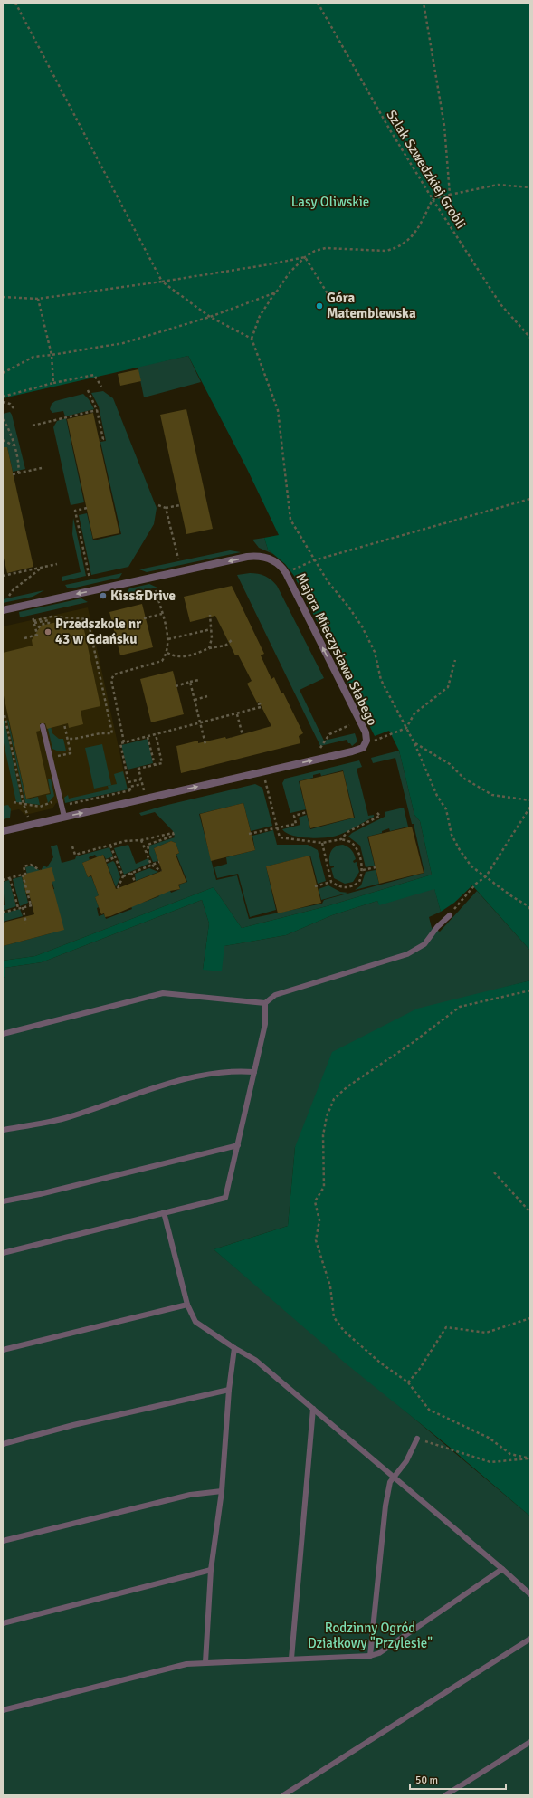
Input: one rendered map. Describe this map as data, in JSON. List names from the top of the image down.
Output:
{
  "streets": {
    "street": ["Majora Mieczysława Słabego"],
    "path": ["Szlak Szwedzkiej Grobli"]
  },
  "parks": ["Lasy Oliwskie", "Rodzinny Ogród Działkowy \"Przylesie\""],
  "places": ["Góra Matemblewska", "Kiss&Drive", "Przedszkole nr 43 w Gdańsku"],
  "scale_bar": "50 m"
}
